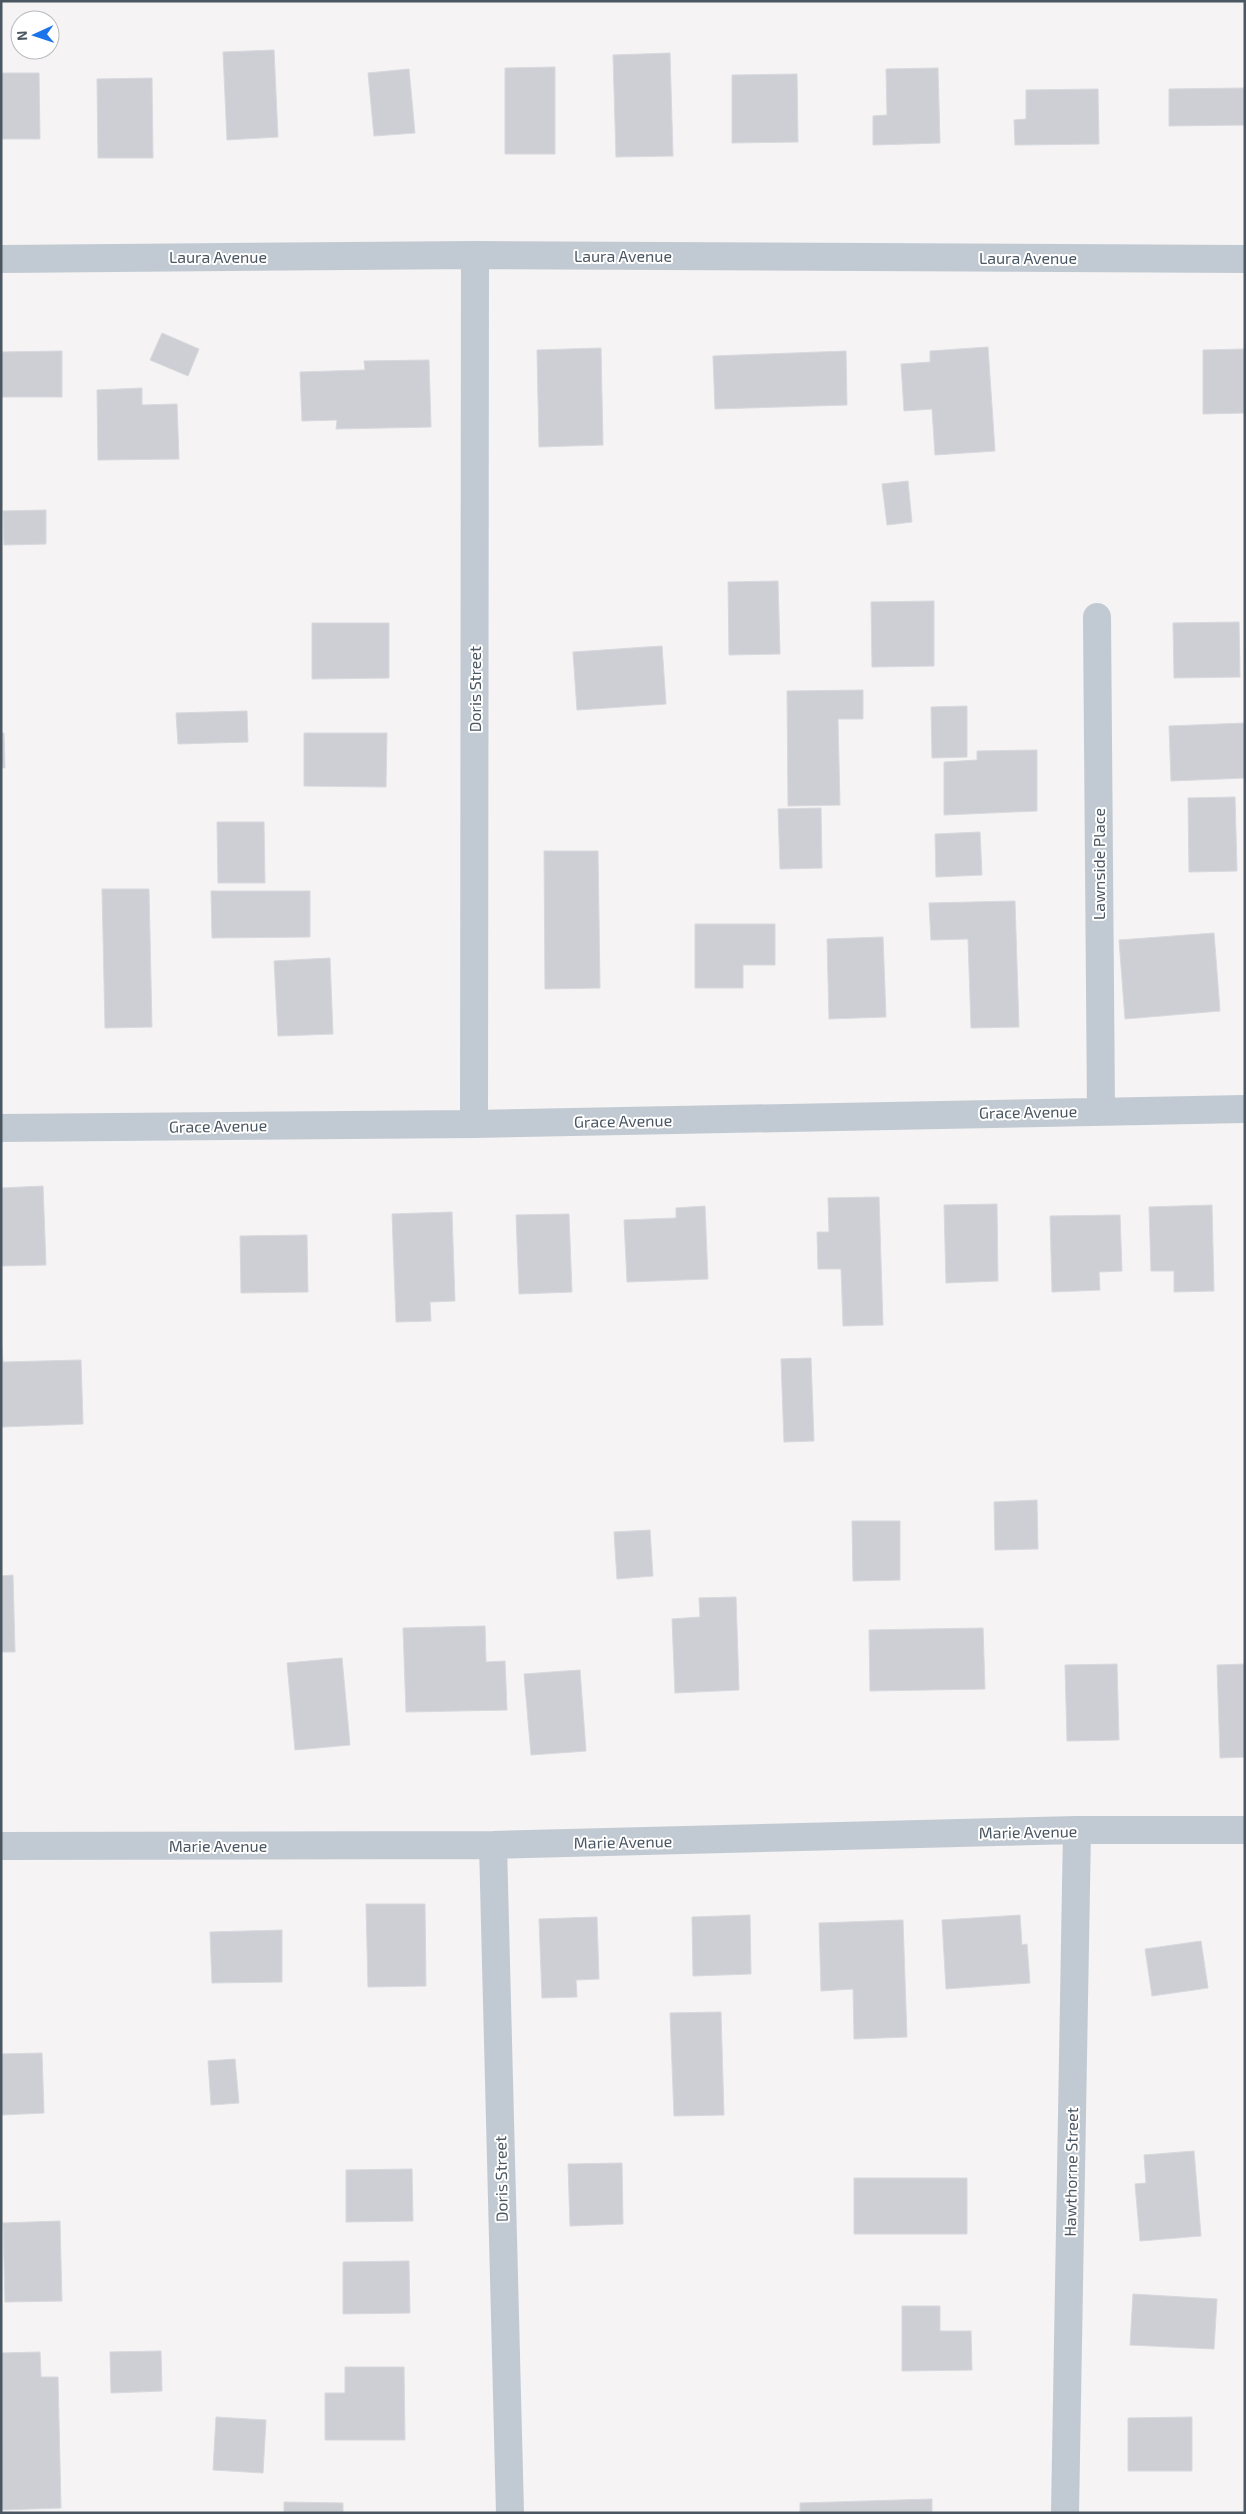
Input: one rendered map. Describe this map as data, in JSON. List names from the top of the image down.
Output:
{
  "streets": {
    "street": [
      "Laura Avenue",
      "Doris Street",
      "Lawnside Place",
      "Grace Avenue",
      "Marie Avenue",
      "Hawthorne Street"
    ]
  },
  "crossings": [
    ["Laura Avenue", "Doris Street"],
    ["Doris Street", "Grace Avenue"],
    ["Doris Street", "Marie Avenue"],
    ["Lawnside Place", "Grace Avenue"],
    ["Marie Avenue", "Hawthorne Street"]
  ],
  "north": "left"
}
